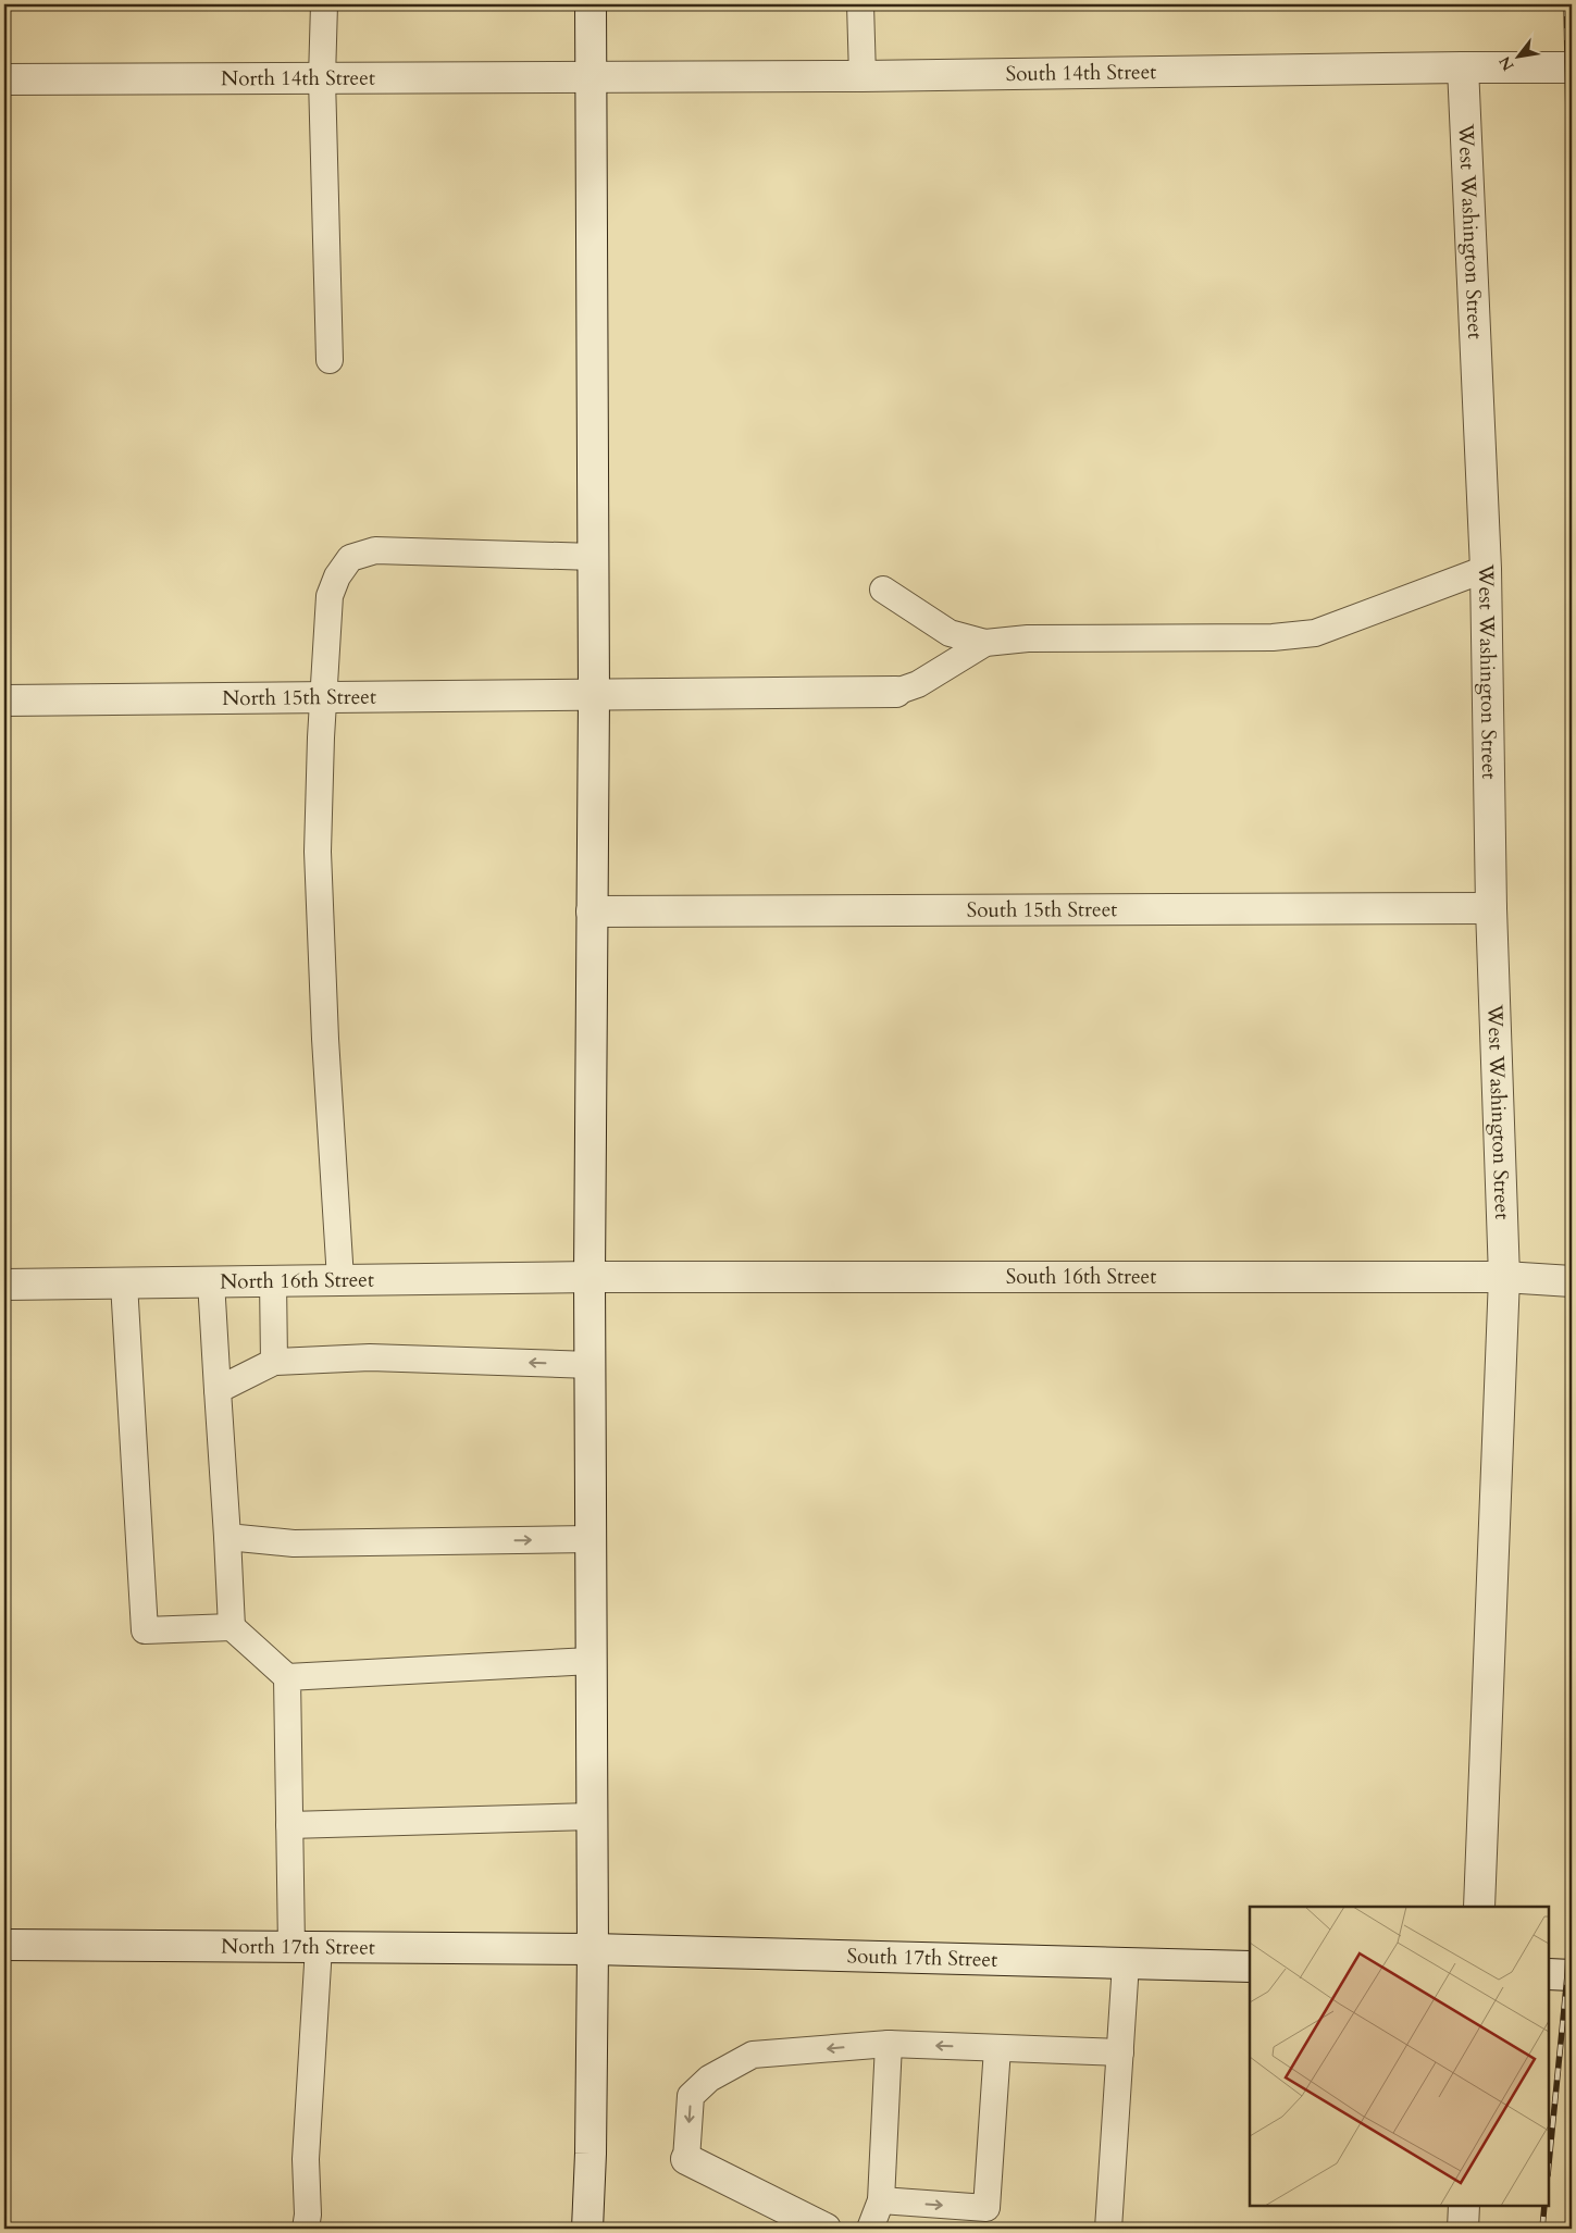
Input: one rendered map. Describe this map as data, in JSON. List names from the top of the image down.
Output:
{
  "streets": {
    "street": [
      "South 14th Street",
      "North 14th Street",
      "West Washington Street",
      "North 15th Street",
      "South 15th Street",
      "South 16th Street",
      "North 16th Street",
      "North 17th Street",
      "South 17th Street"
    ]
  },
  "crossings": [
    ["South 14th Street", "North 14th Street"],
    ["South 14th Street", "West Washington Street"],
    ["West Washington Street", "South 15th Street"],
    ["West Washington Street", "South 16th Street"],
    ["South 16th Street", "North 16th Street"],
    ["North 17th Street", "South 17th Street"]
  ],
  "north": "bottom left"
}
